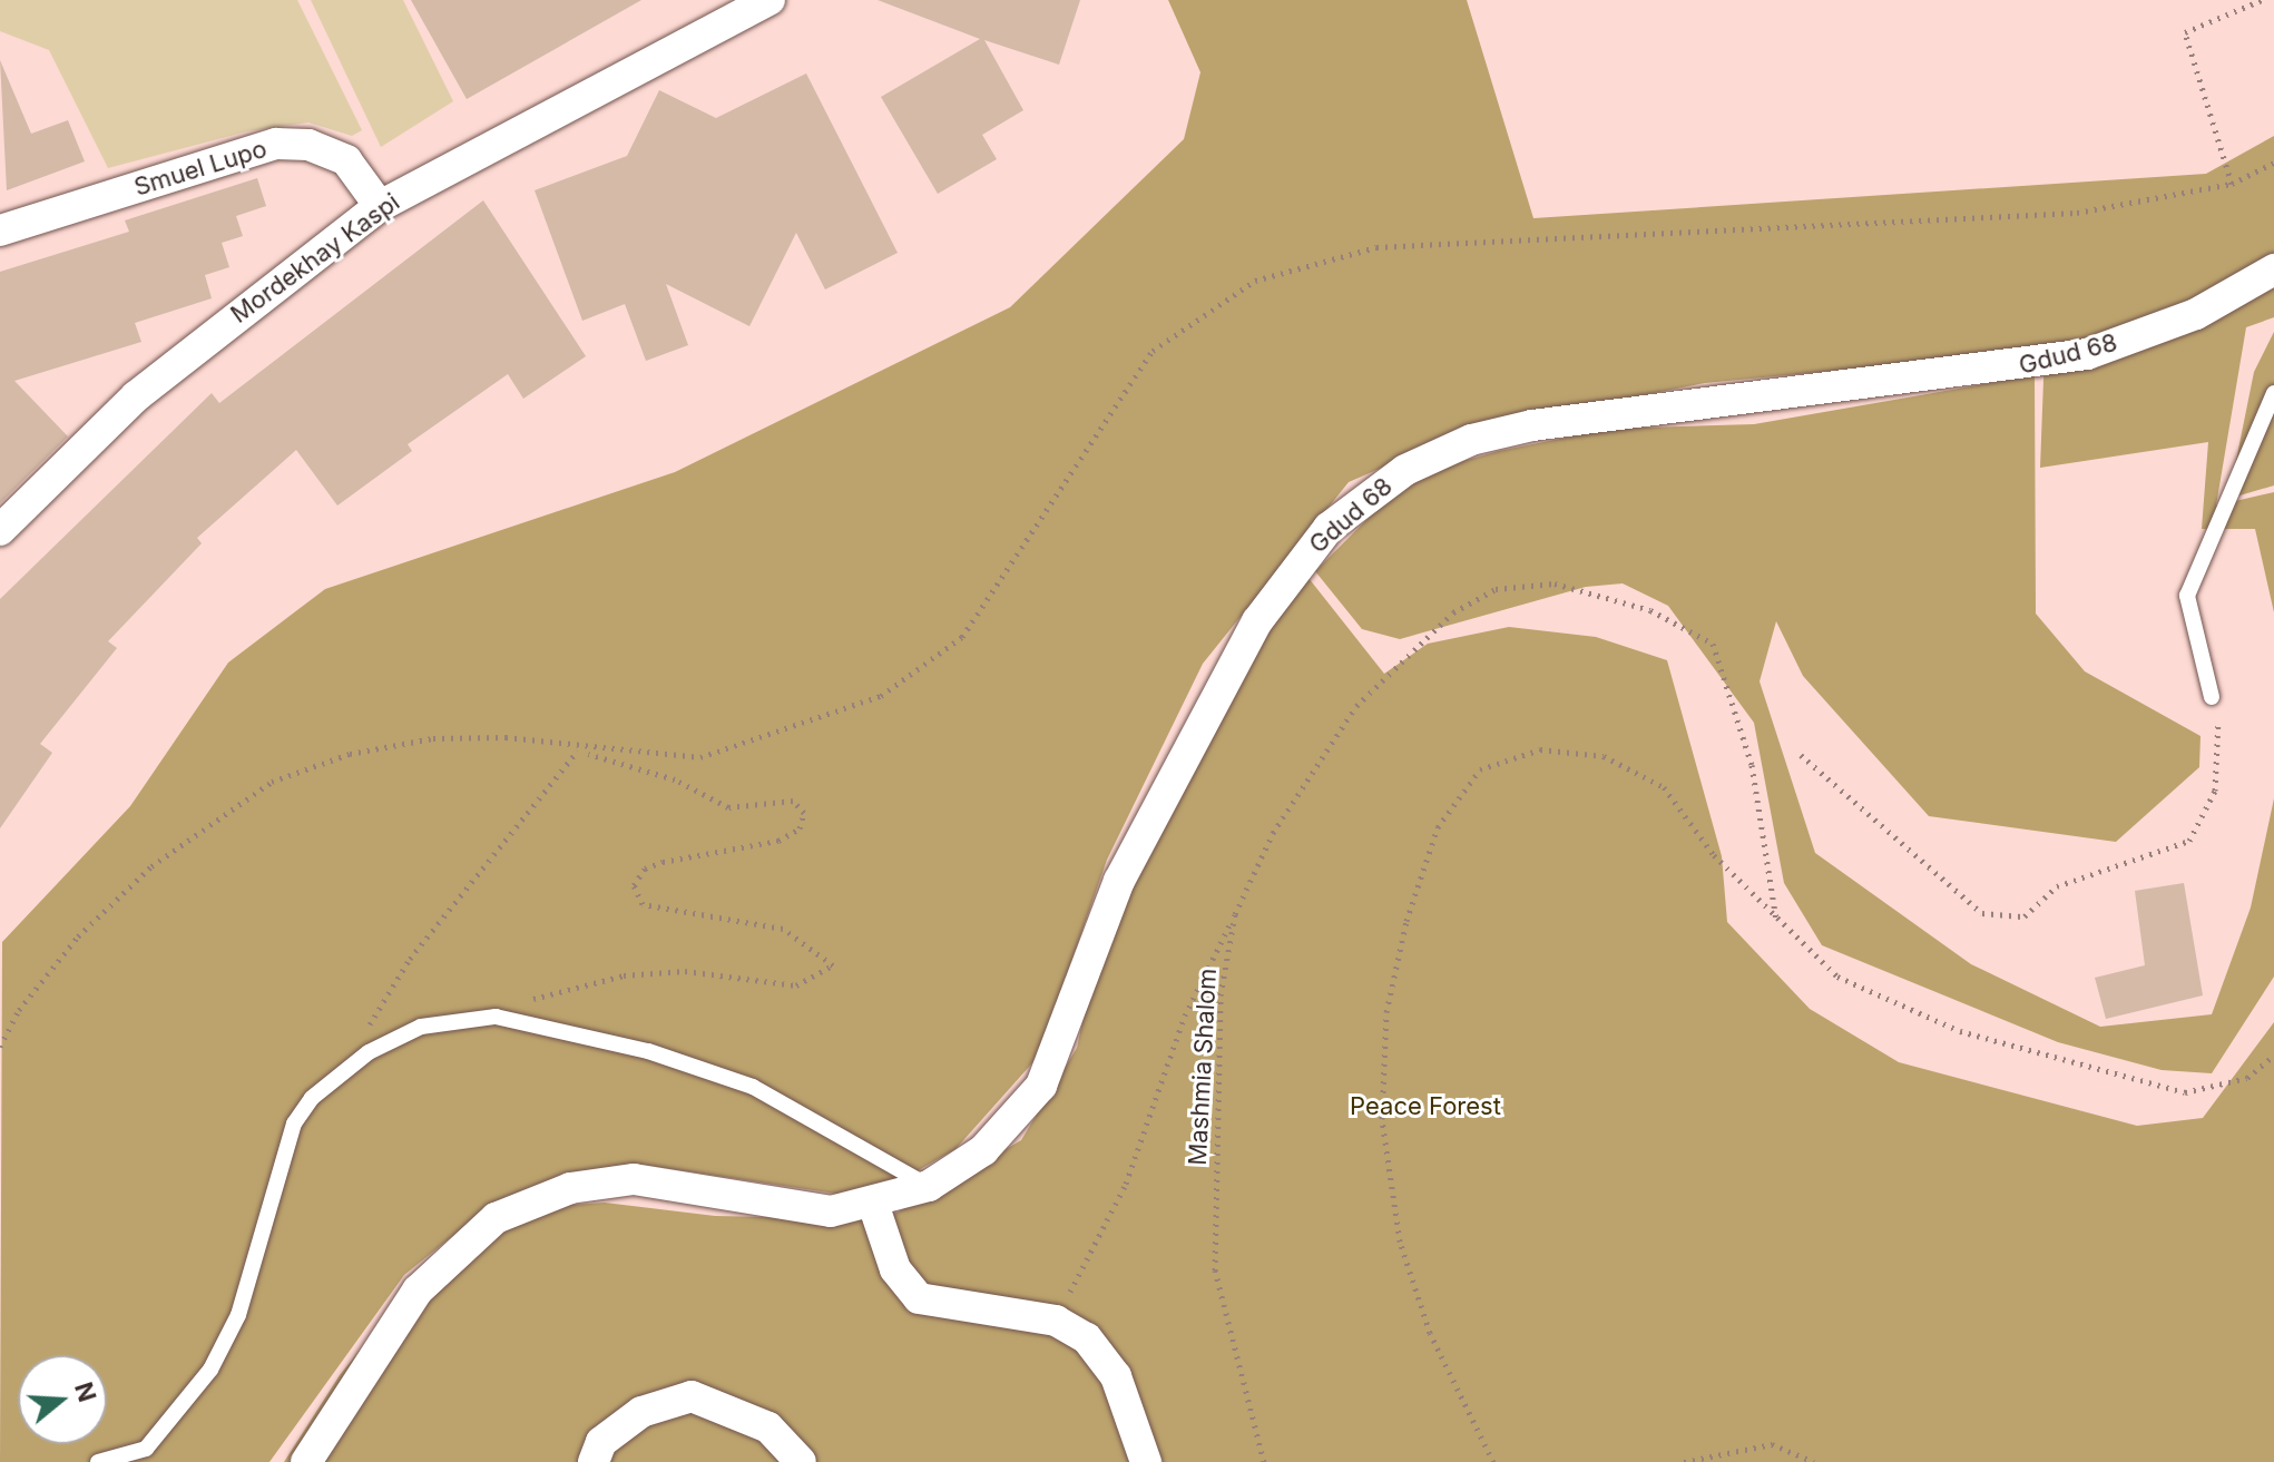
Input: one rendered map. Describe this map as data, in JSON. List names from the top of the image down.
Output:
{
  "streets": {
    "street": ["Smuel Lupo", "Mordekhay Kaspi", "Gdud 68"],
    "path": ["Mashmia Shalom"]
  },
  "crossings": [
    ["Smuel Lupo", "Mordekhay Kaspi"]
  ],
  "parks": ["Peace Forest"],
  "north": "right"
}
